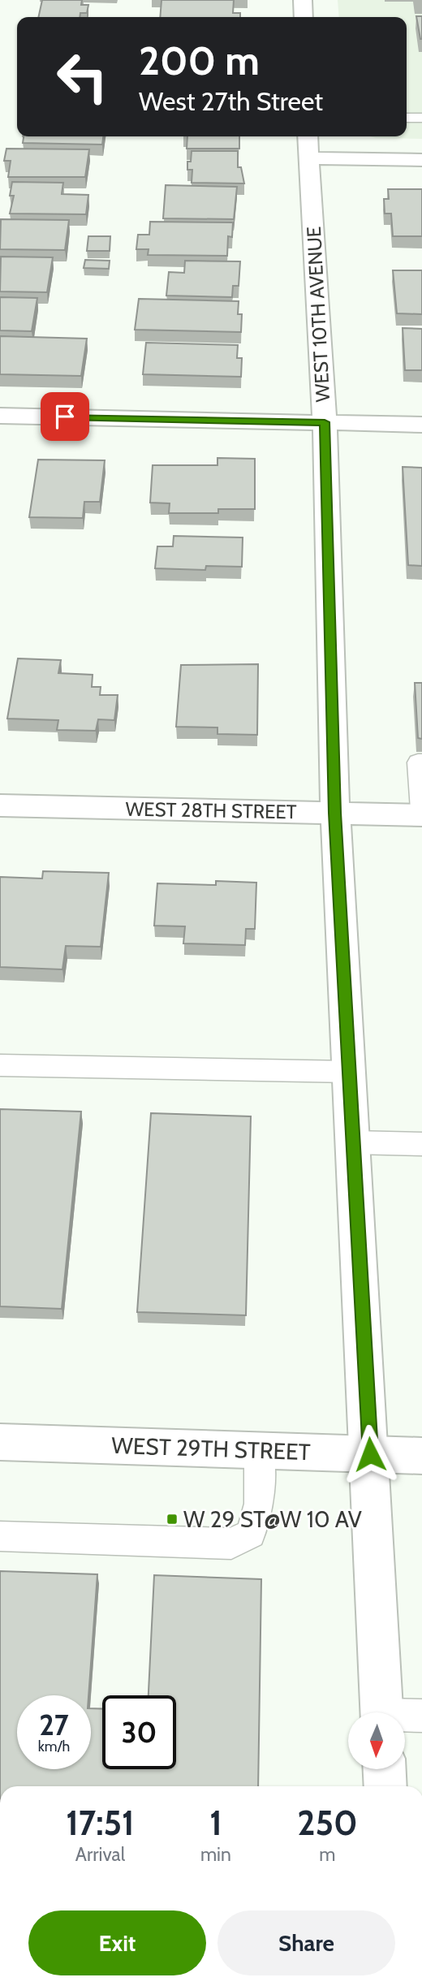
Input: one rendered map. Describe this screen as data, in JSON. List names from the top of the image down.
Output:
{
  "streets": {
    "street": ["WEST 10TH AVENUE", "WEST 28TH STREET", "WEST 29TH STREET"]
  },
  "crossings": [
    ["WEST 10TH AVENUE", "WEST 28TH STREET"],
    ["WEST 10TH AVENUE", "WEST 29TH STREET"]
  ],
  "places": {
    "transit": ["W 29 ST@W 10 AV"]
  },
  "north": "bottom",
  "page": {
    "turn": ["200 m", "West 27th Street"],
    "speed": "27 km/h",
    "limit": "30",
    "eta": [
      "17:51",
      "Arrival",
      "1",
      "min",
      "250",
      "m"
    ],
    "buttons": ["Exit", "Share"]
  }
}
